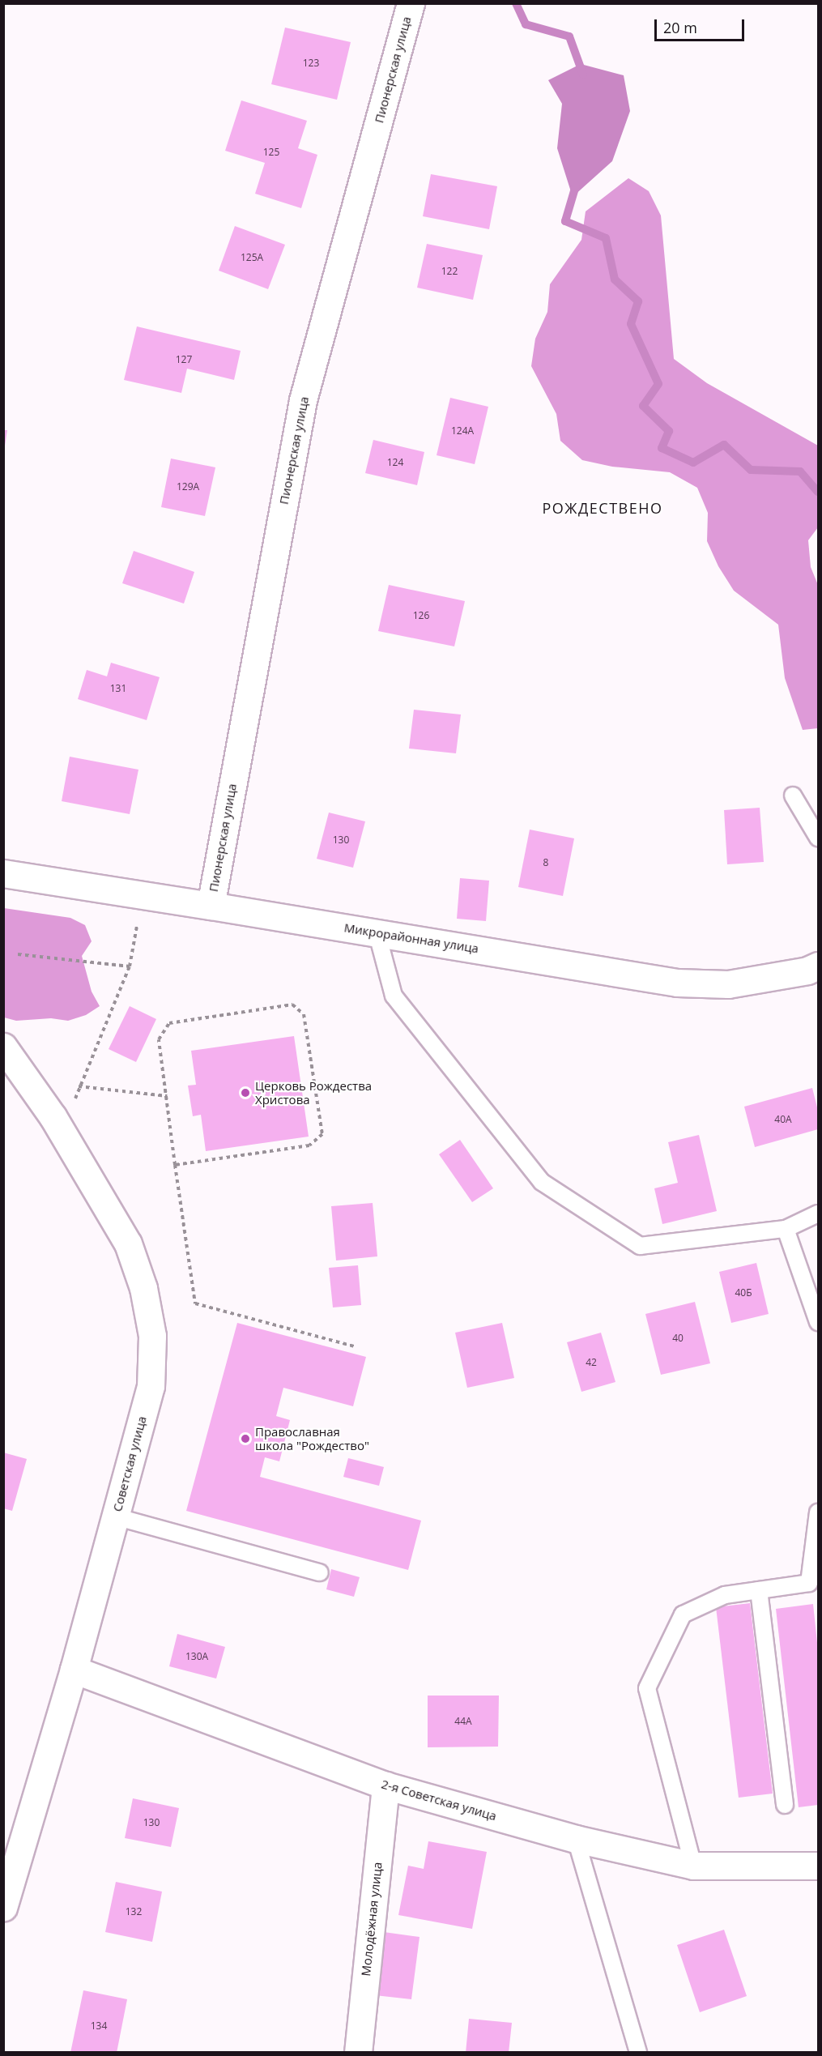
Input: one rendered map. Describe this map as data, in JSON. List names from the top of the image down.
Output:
{
  "streets": {
    "street": [
      "Пионерская улица",
      "Микрорайонная улица",
      "Советская улица",
      "2-я Советская улица",
      "Молодёжная улица"
    ]
  },
  "crossings": [
    ["Пионерская улица", "Микрорайонная улица"],
    ["Советская улица", "2-я Советская улица"],
    ["2-я Советская улица", "Молодёжная улица"]
  ],
  "districts": ["РОЖДЕСТВЕНО"],
  "places": ["Церковь Рождества Христова", "Православная школа \"Рождество\""],
  "house_numbers": [
    "123",
    "125",
    "125А",
    "122",
    "127",
    "124А",
    "124",
    "129А",
    "126",
    "131",
    "130",
    "8",
    "40А",
    "40Б",
    "40",
    "42",
    "130А",
    "44А",
    "130",
    "132",
    "134"
  ],
  "scale_bar": "20 m"
}
